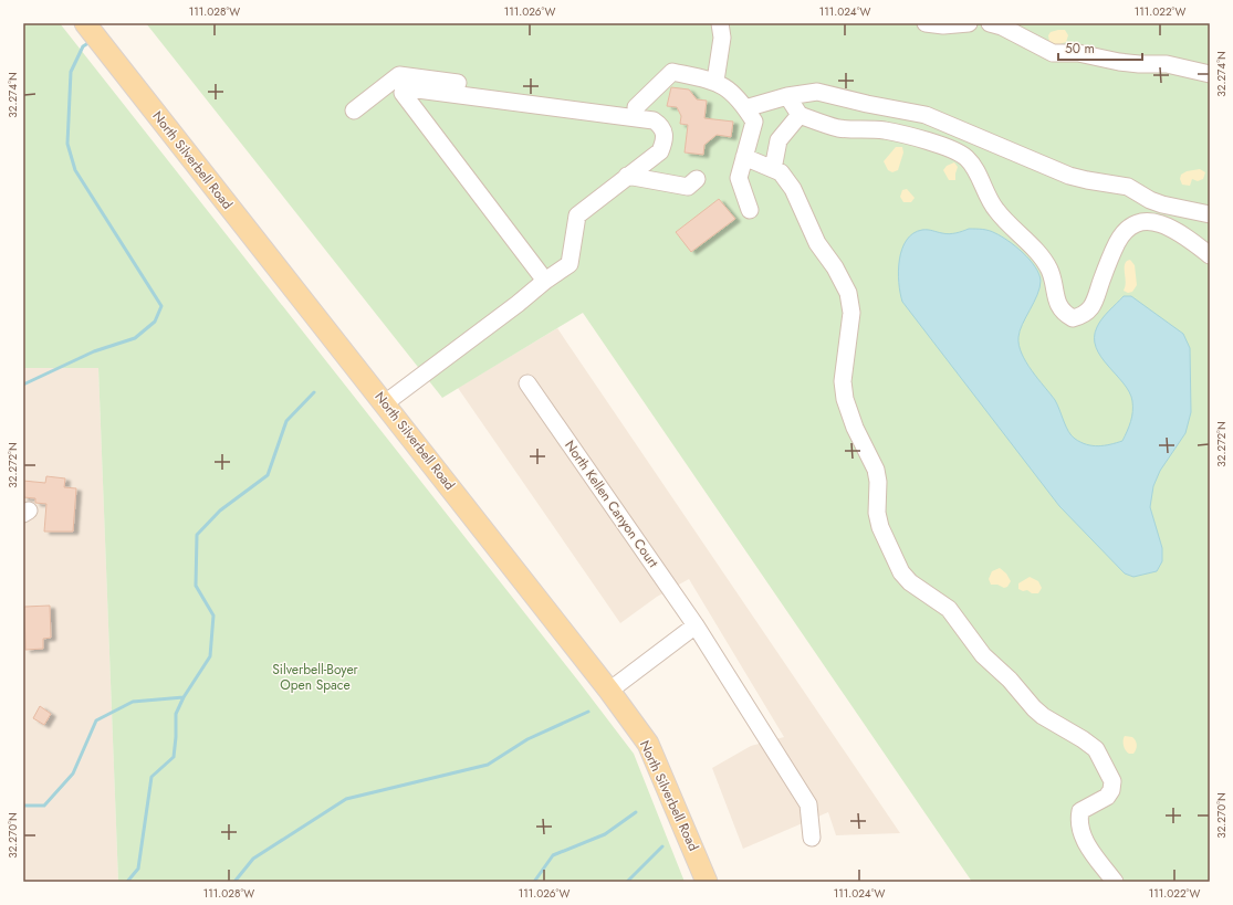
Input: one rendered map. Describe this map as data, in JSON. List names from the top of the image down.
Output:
{
  "streets": {
    "main road": ["North Silverbell Road"],
    "street": ["North Kellen Canyon Court"]
  },
  "parks": ["Silverbell-Boyer Open Space"],
  "scale_bar": "50 m",
  "coordinates": [
    "111.028°W",
    "111.026°W",
    "111.024°W",
    "111.022°W",
    "32.274°N",
    "32.272°N",
    "32.270°N"
  ]
}
